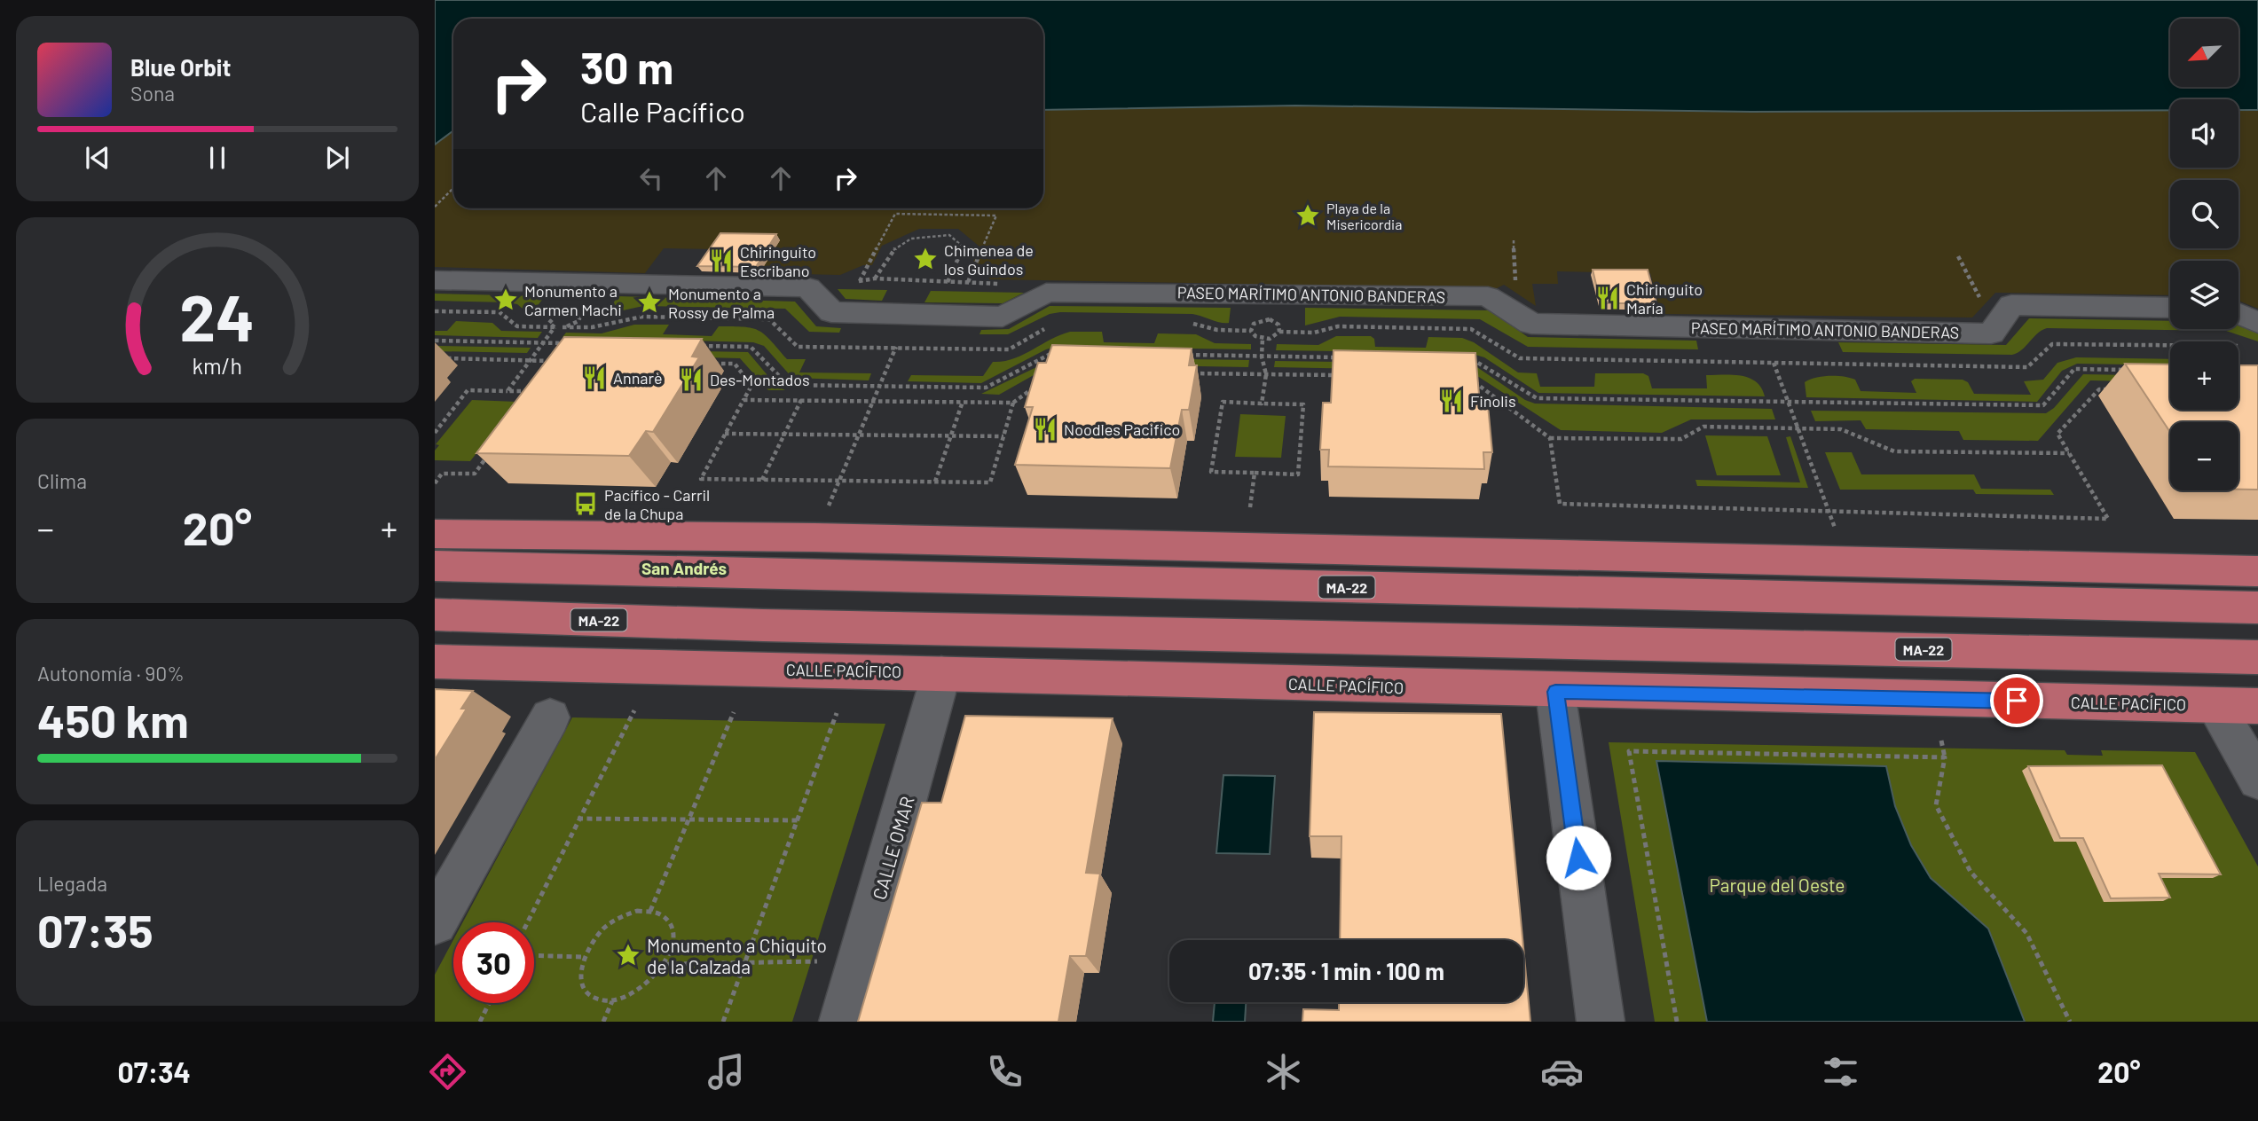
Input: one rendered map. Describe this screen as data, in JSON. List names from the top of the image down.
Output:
{
  "streets": {
    "main road": ["MA-22", "CALLE PACÍFICO"],
    "street": ["PASEO MARÍTIMO ANTONIO BANDERAS", "CALLE OMAR"]
  },
  "crossings": [
    ["CALLE PACÍFICO", "CALLE OMAR"]
  ],
  "districts": ["San Andrés"],
  "parks": ["Parque del Oeste"],
  "places": {
    "place": [
      "Playa de la Misericordia",
      "Chimenea de los Guindos",
      "Monumento a Carmen Machi",
      "Monumento a Rossy de Palma",
      "Monumento a Chiquito de la Calzada"
    ],
    "restaurant": [
      "Chiringuito Escribano",
      "Chiringuito María",
      "Annarè",
      "Des-Montados",
      "Finolis",
      "Noodles Pacifico"
    ],
    "bus stop": ["Pacífico - Carril de la Chupa"]
  },
  "north": "bottom left",
  "page": {
    "map_buttons": ["+", "−"],
    "turn": ["30 m", "Calle Pacífico"],
    "song": ["Blue Orbit", "Sona"],
    "tile": [
      "Clima",
      ["Autonomía · 90%", "450 km"],
      ["Llegada", "07:35"]
    ],
    "heat": ["−", "20°", "+"],
    "limit": "30",
    "trip": "07:35 · 1 min · 100 m",
    "tabs": ["07:34", "20°"],
    "gauge": ["24", "km/h"]
  }
}
